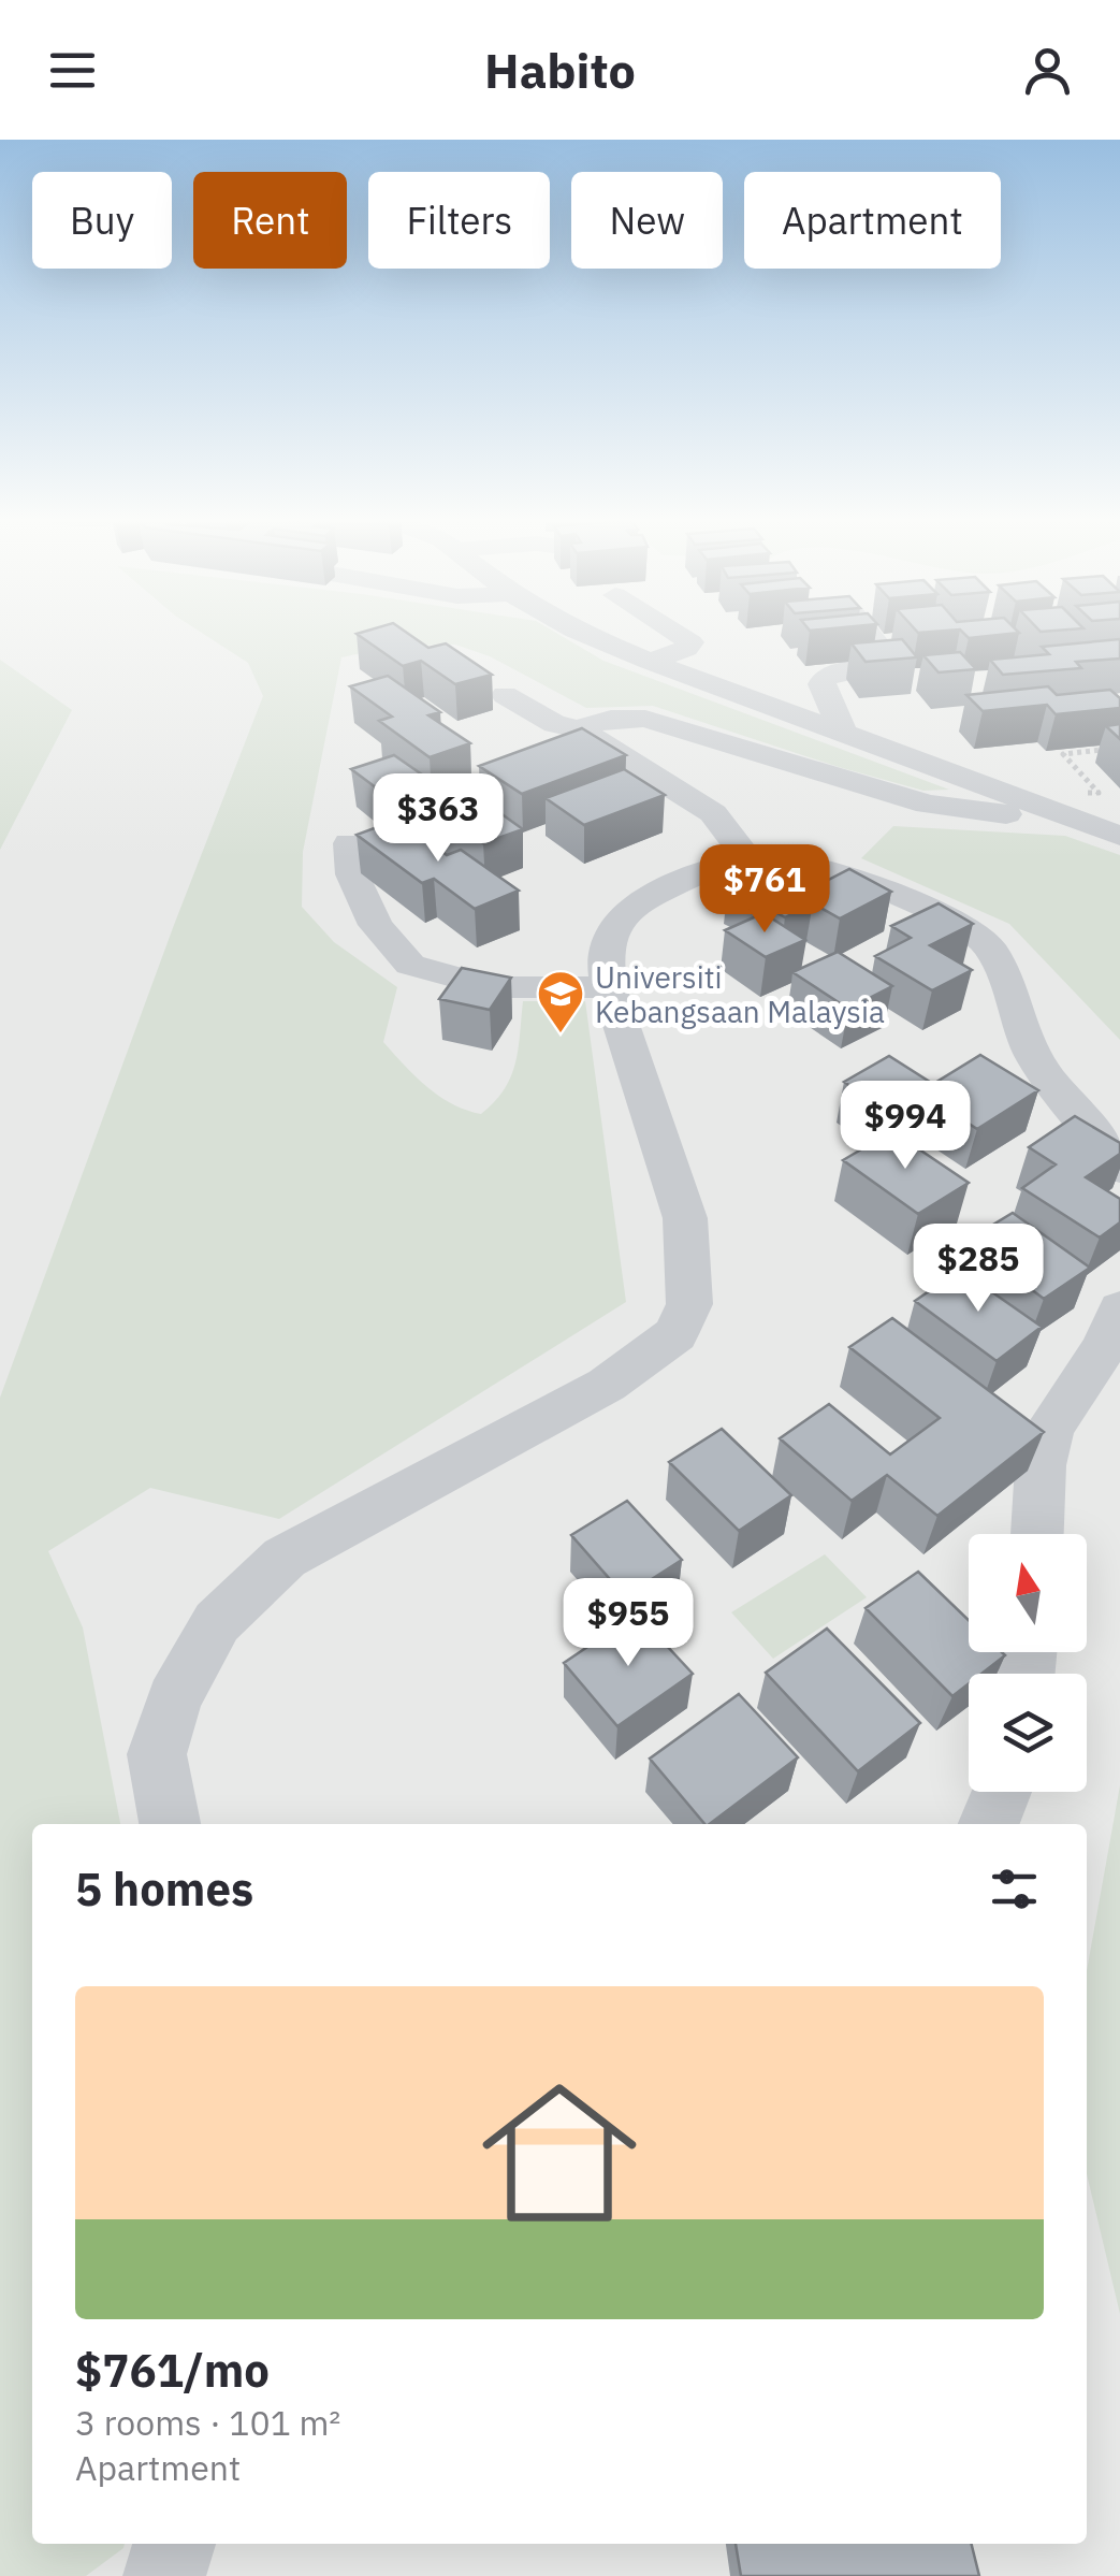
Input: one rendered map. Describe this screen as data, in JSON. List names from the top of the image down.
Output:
{
  "places": {
    "school or university": ["Universiti Kebangsaan Malaysia"]
  },
  "north": "top",
  "page": {
    "header": "Habito",
    "chip": [
      "Buy",
      "Rent",
      "Filters",
      "New",
      "Apartment"
    ],
    "price": [
      "$363",
      "$761",
      "$994",
      "$285",
      "$955"
    ],
    "heading": "5 homes",
    "list": [
      {
        "name": "$761/mo",
        "note": "3 rooms · 101 m² · Apartment"
      }
    ]
  }
}
